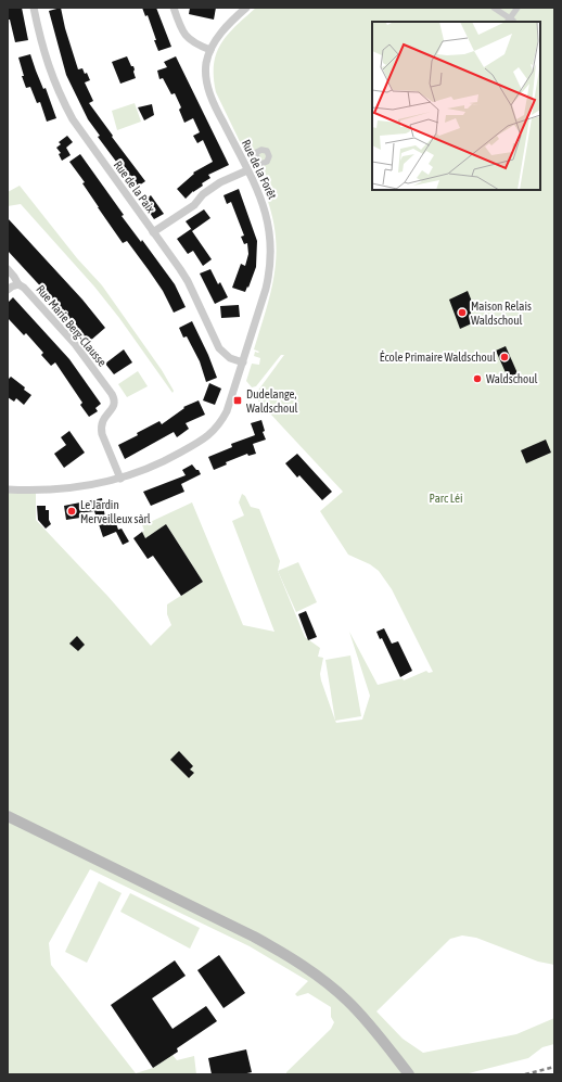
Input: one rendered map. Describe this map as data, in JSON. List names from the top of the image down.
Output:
{
  "streets": {
    "street": ["Rue de la Forêt", "Rue de la Paix", "Rue Marie Berg-Clausse"]
  },
  "crossings": [
    ["Rue de la Forêt", "Rue de la Paix"],
    ["Rue de la Forêt", "Rue Marie Berg-Clausse"]
  ],
  "parks": ["Parc Léi"],
  "places": {
    "other": [
      "Maison Relais Waldschoul",
      "École Primaire Waldschoul",
      "Waldschoul",
      "Le Jardin Merveilleux sàrl"
    ],
    "transit": ["Dudelange, Waldschoul"]
  }
}
